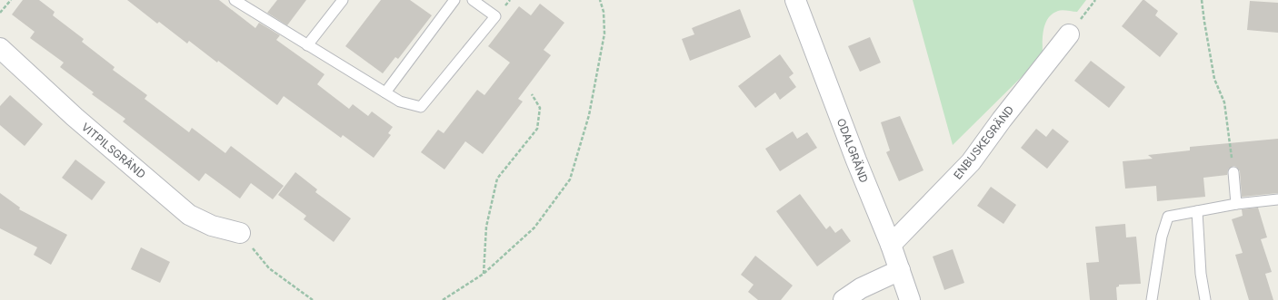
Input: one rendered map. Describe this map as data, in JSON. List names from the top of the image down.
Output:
{
  "streets": {
    "street": ["ENBUSKEGRÄND", "VITPILSGRÄND", "ODALGRÄND"]
  },
  "crossings": [
    ["ENBUSKEGRÄND", "ODALGRÄND"]
  ]
}
